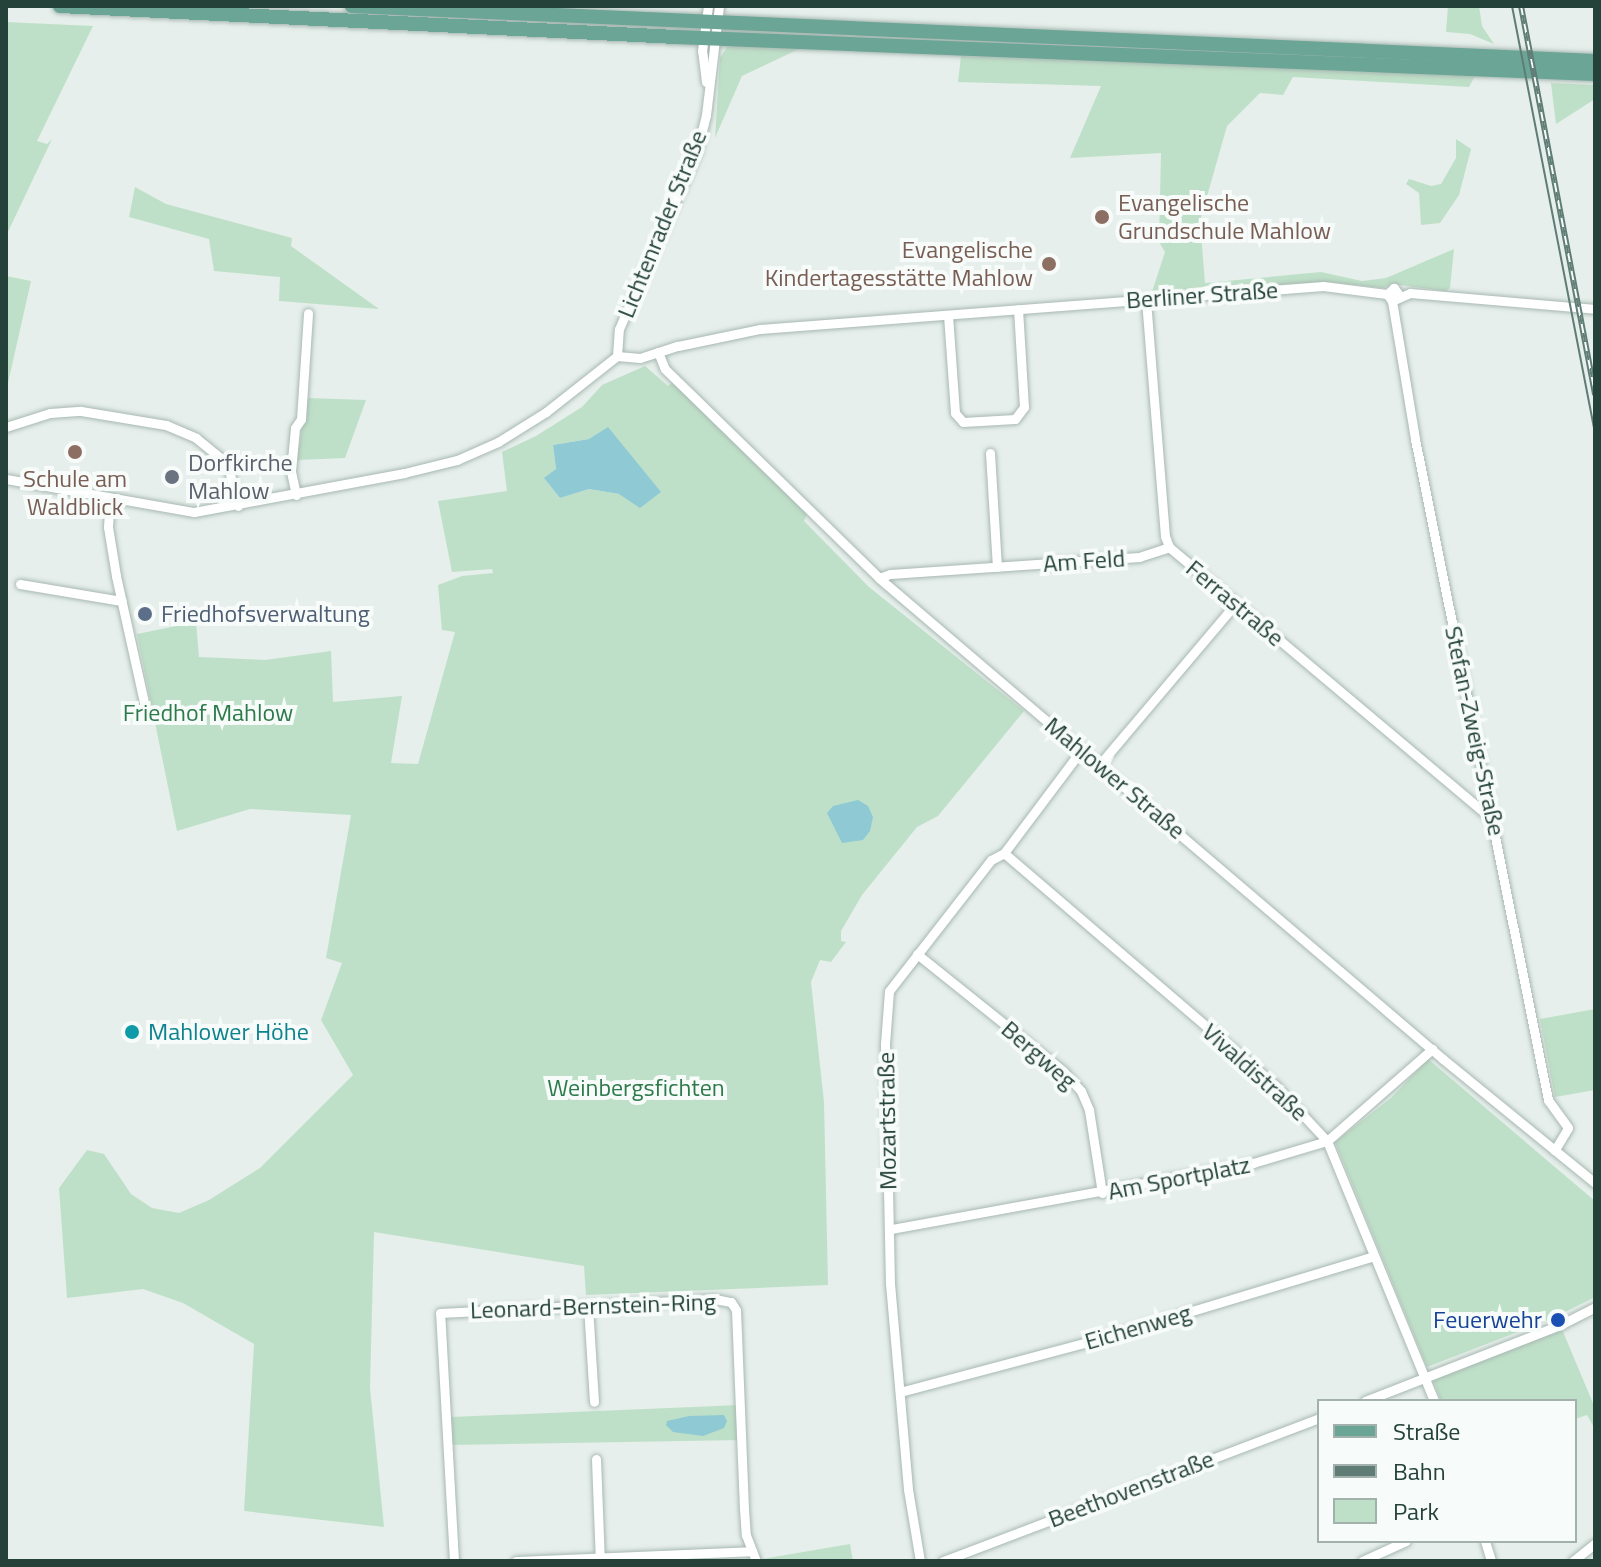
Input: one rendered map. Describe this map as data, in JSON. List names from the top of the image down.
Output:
{
  "streets": {
    "street": [
      "Lichtenrader Straße",
      "Berliner Straße",
      "Am Feld",
      "Ferrastraße",
      "Stefan-Zweig-Straße",
      "Mahlower Straße",
      "Bergweg",
      "Vivaldistraße",
      "Mozartstraße",
      "Am Sportplatz",
      "Leonard-Bernstein-Ring",
      "Eichenweg",
      "Beethovenstraße"
    ]
  },
  "crossings": [
    ["Lichtenrader Straße", "Berliner Straße"],
    ["Berliner Straße", "Ferrastraße"],
    ["Berliner Straße", "Stefan-Zweig-Straße"],
    ["Berliner Straße", "Mahlower Straße"],
    ["Am Feld", "Ferrastraße"],
    ["Am Feld", "Mahlower Straße"],
    ["Ferrastraße", "Stefan-Zweig-Straße"],
    ["Stefan-Zweig-Straße", "Mahlower Straße"],
    ["Mahlower Straße", "Mozartstraße"],
    ["Mahlower Straße", "Am Sportplatz"],
    ["Bergweg", "Mozartstraße"],
    ["Bergweg", "Am Sportplatz"],
    ["Vivaldistraße", "Mozartstraße"],
    ["Vivaldistraße", "Am Sportplatz"],
    ["Vivaldistraße", "Eichenweg"],
    ["Mozartstraße", "Am Sportplatz"],
    ["Mozartstraße", "Eichenweg"]
  ],
  "parks": ["Friedhof Mahlow", "Weinbergsfichten"],
  "places": [
    "Evangelische Grundschule Mahlow",
    "Evangelische Kindertagesstätte Mahlow",
    "Schule am Waldblick",
    "Dorfkirche Mahlow",
    "Friedhofsverwaltung",
    "Mahlower Höhe",
    "Feuerwehr"
  ],
  "legend": ["Straße", "Bahn", "Park"]
}
